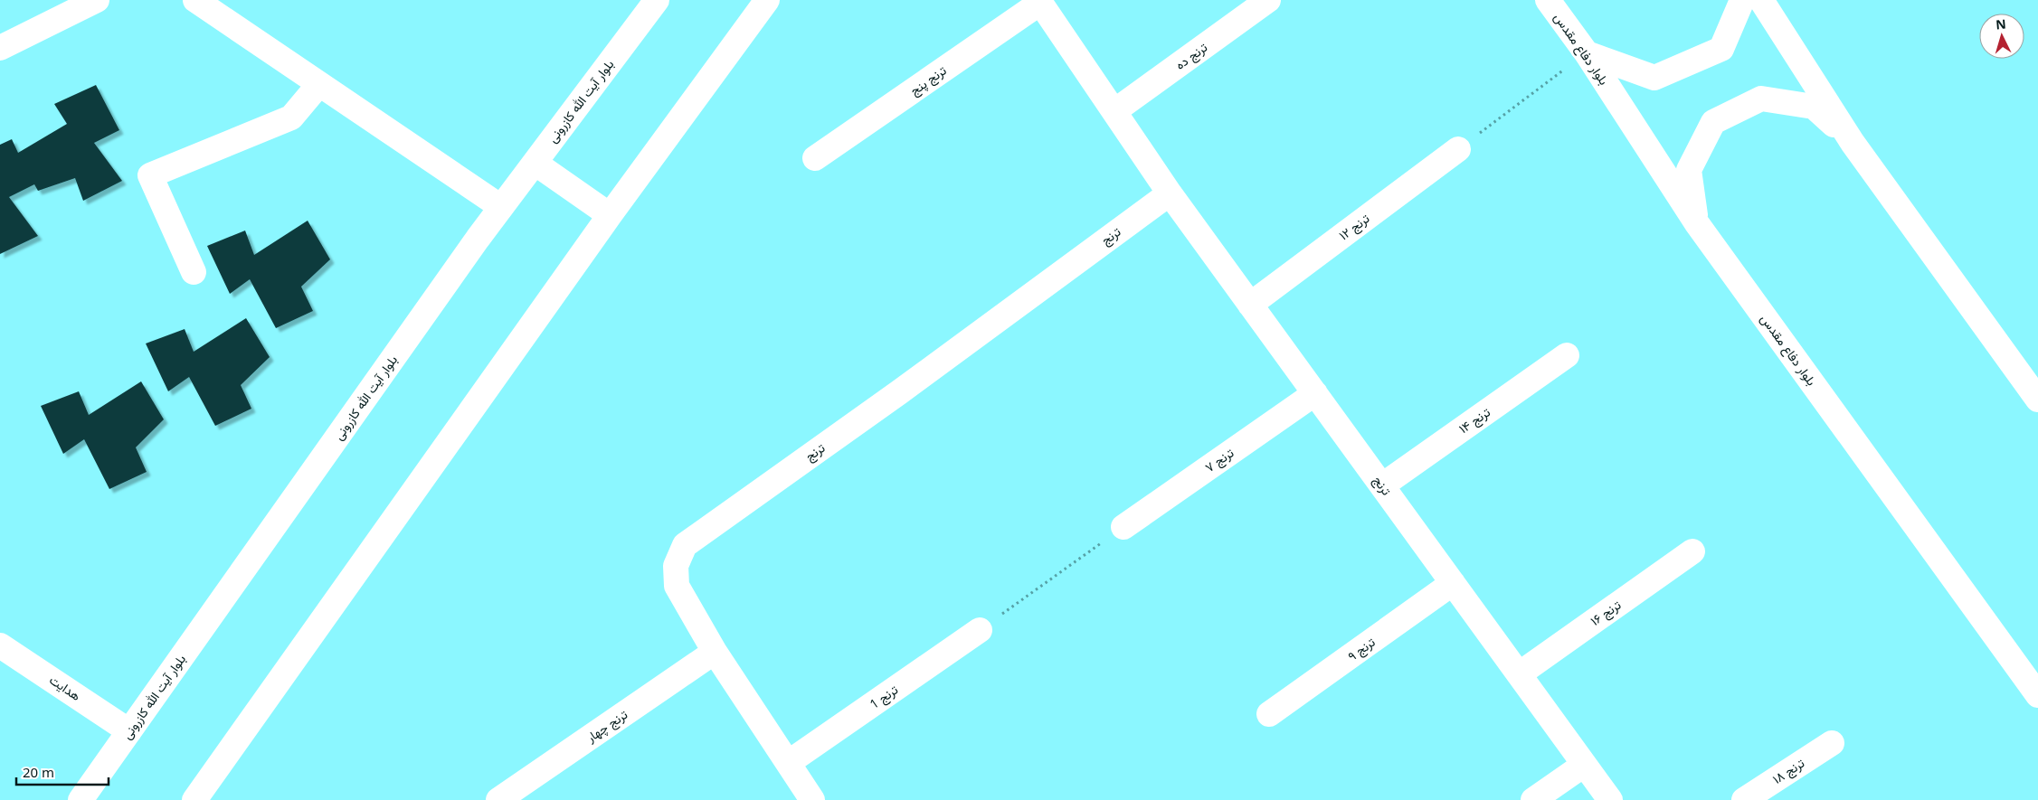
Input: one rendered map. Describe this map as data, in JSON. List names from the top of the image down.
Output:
{
  "streets": {
    "street": [
      "بلوار دفاع مقدس",
      "ترنج ده",
      "ترنج پنج",
      "بلوار آیت الله کازرونی",
      "ترنج ۱۲",
      "ترنج",
      "ترنج ۱۴",
      "ترنج ۷",
      "ترنج ۱۶",
      "ترنج ۹",
      "هدایت",
      "ترنج 1",
      "ترنج چهار",
      "ترنج ۱۸"
    ]
  },
  "crossings": [
    ["بلوار آیت الله کازرونی", "هدایت"],
    ["ترنج ۱۲", "ترنج"],
    ["ترنج", "ترنج ۱۴"],
    ["ترنج", "ترنج ۷"],
    ["ترنج", "ترنج ۱۶"],
    ["ترنج", "ترنج ۹"],
    ["ترنج", "ترنج 1"],
    ["ترنج", "ترنج چهار"]
  ],
  "scale_bar": "20 m",
  "north": "top"
}
